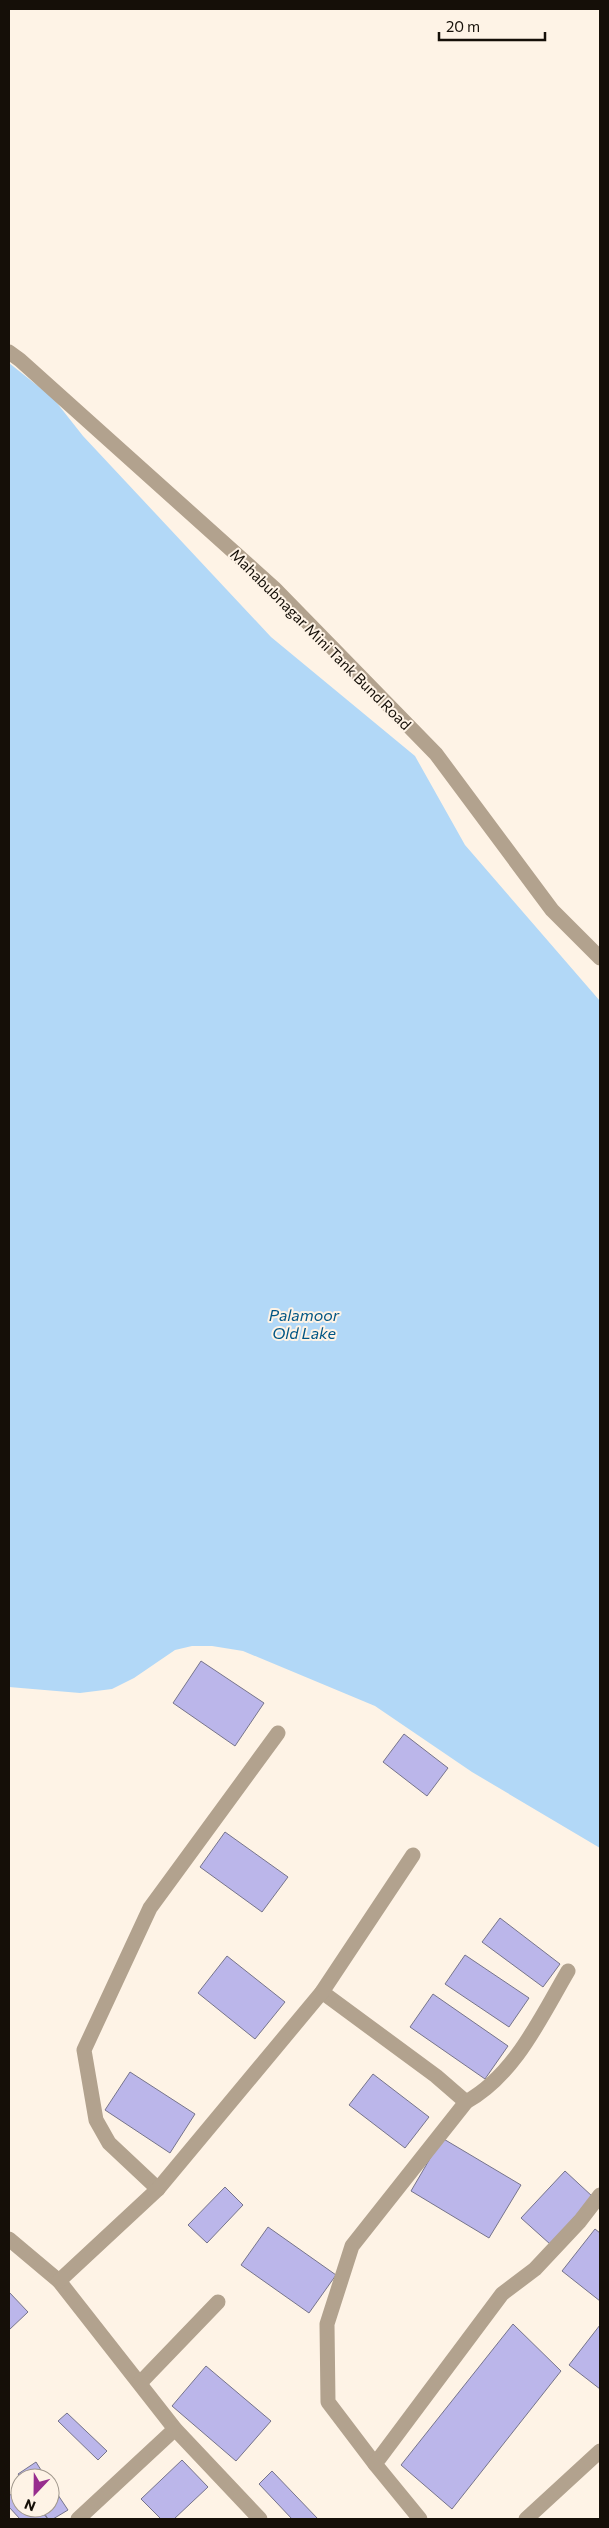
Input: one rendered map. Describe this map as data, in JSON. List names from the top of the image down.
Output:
{
  "streets": {
    "street": ["Mahabubnagar Mini Tank Bund Road"]
  },
  "water": ["Palamoor Old Lake"],
  "scale_bar": "20 m",
  "north": "bottom"
}
